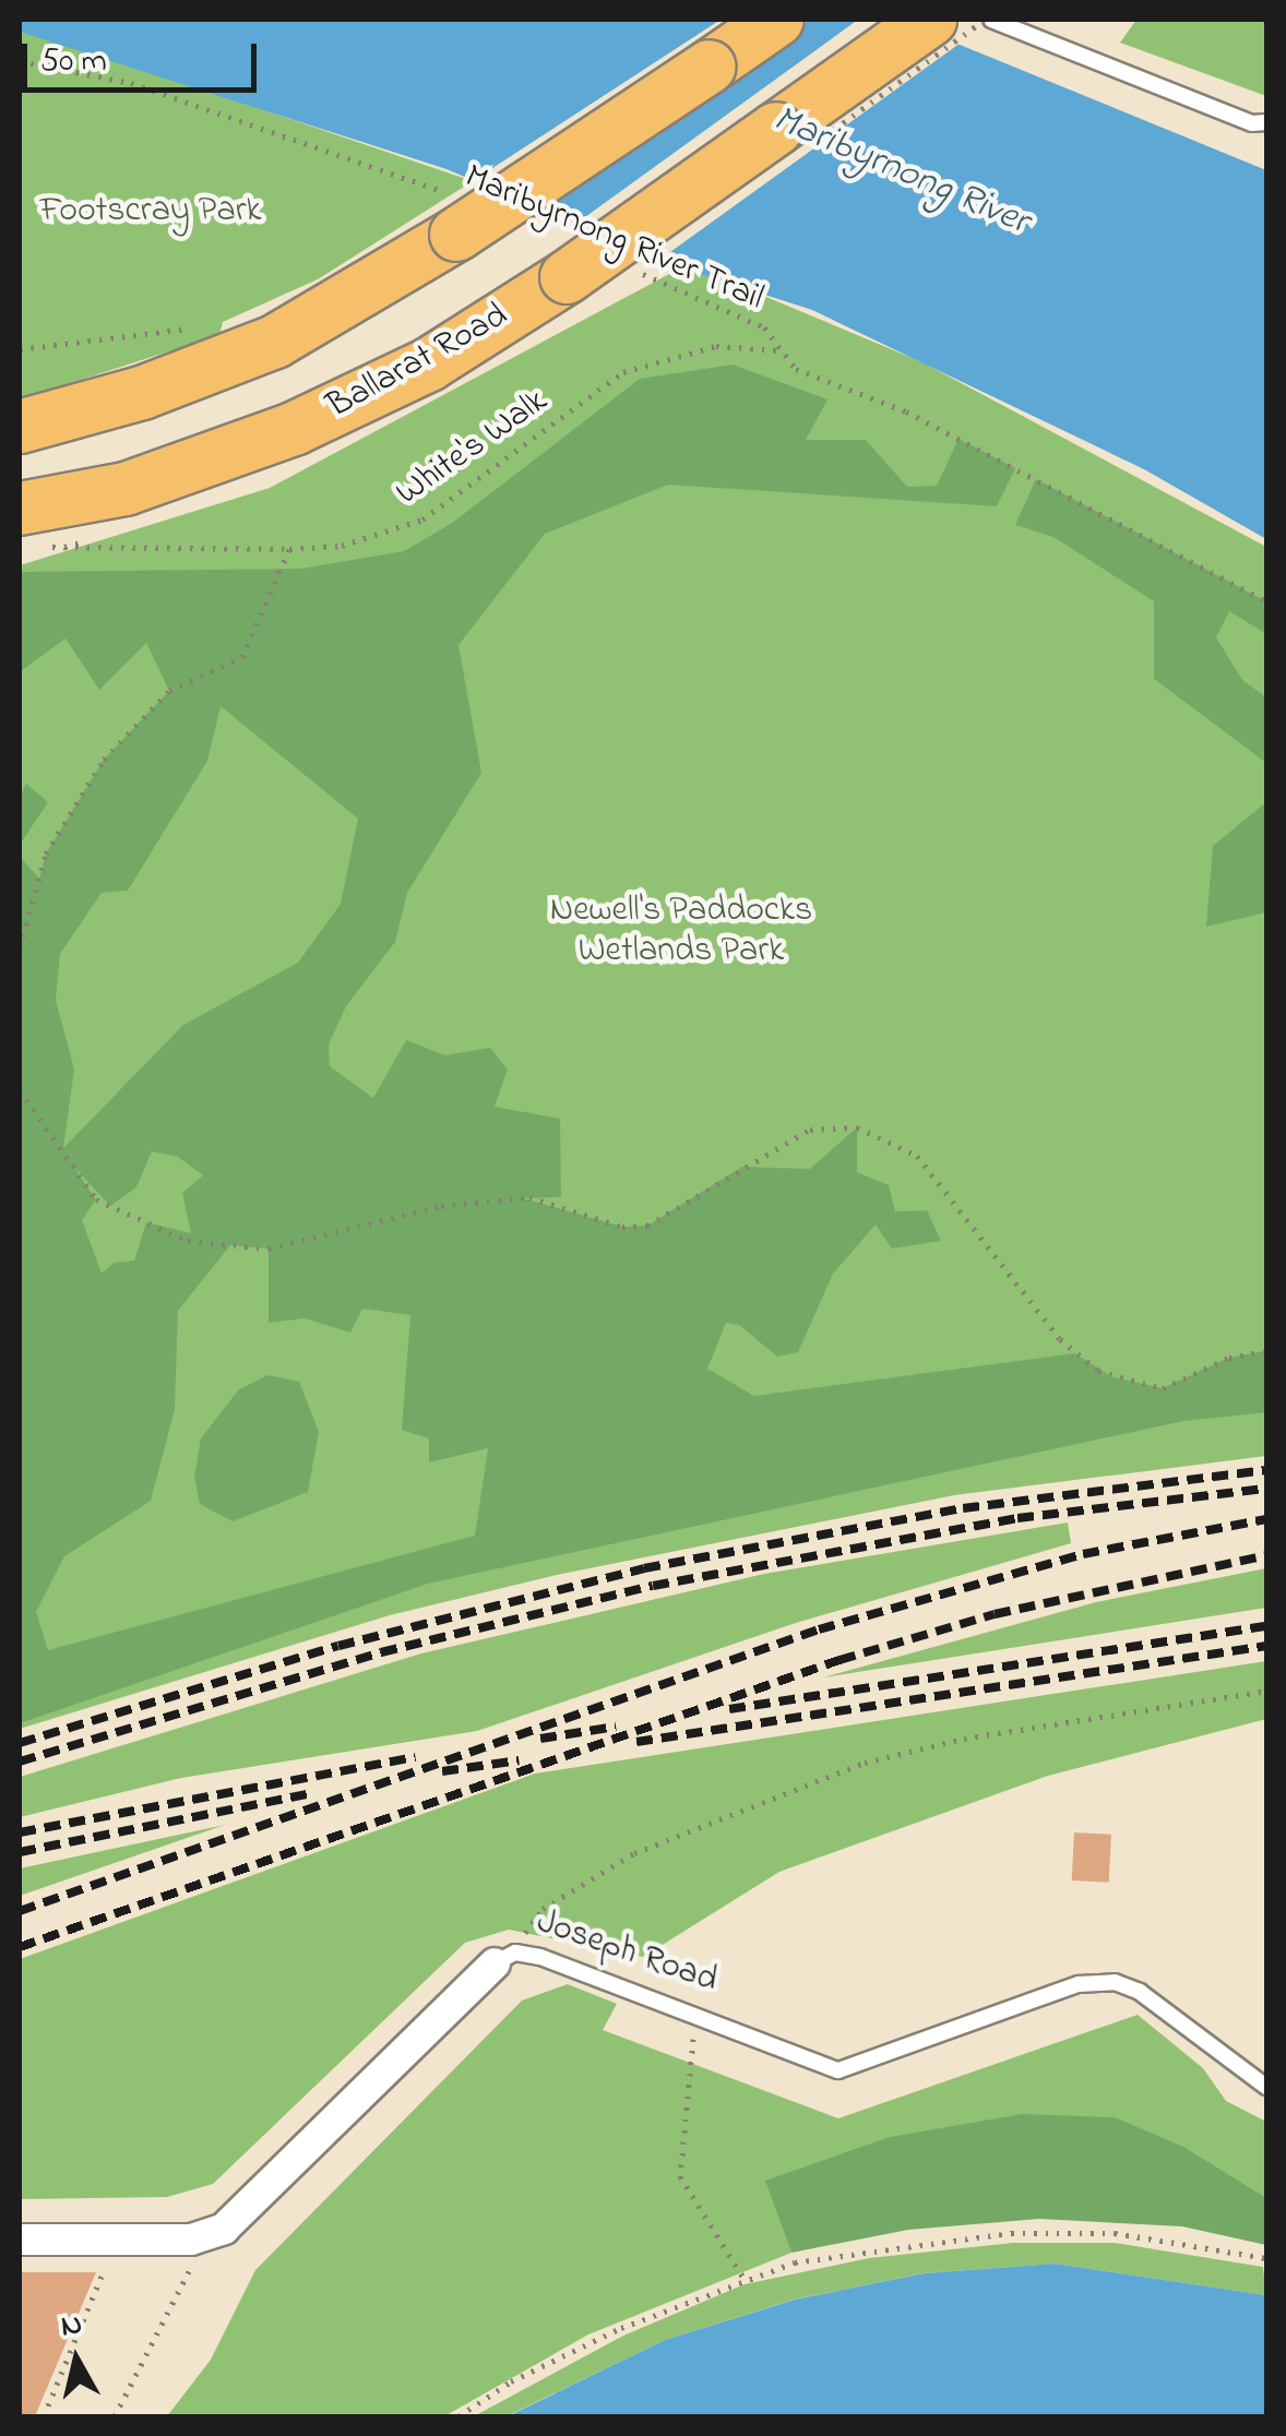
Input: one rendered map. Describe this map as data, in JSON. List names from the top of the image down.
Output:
{
  "streets": {
    "highway": ["Ballarat Road"],
    "street": ["Joseph Road"],
    "path": ["Maribyrnong River Trail", "White's Walk"]
  },
  "crossings": [
    ["Maribyrnong River Trail", "White's Walk"],
    ["Ballarat Road", "White's Walk"]
  ],
  "water": ["Maribyrnong River"],
  "parks": ["Footscray Park", "Newell's Paddocks Wetlands Park"],
  "scale_bar": "50 m",
  "north": "top"
}
